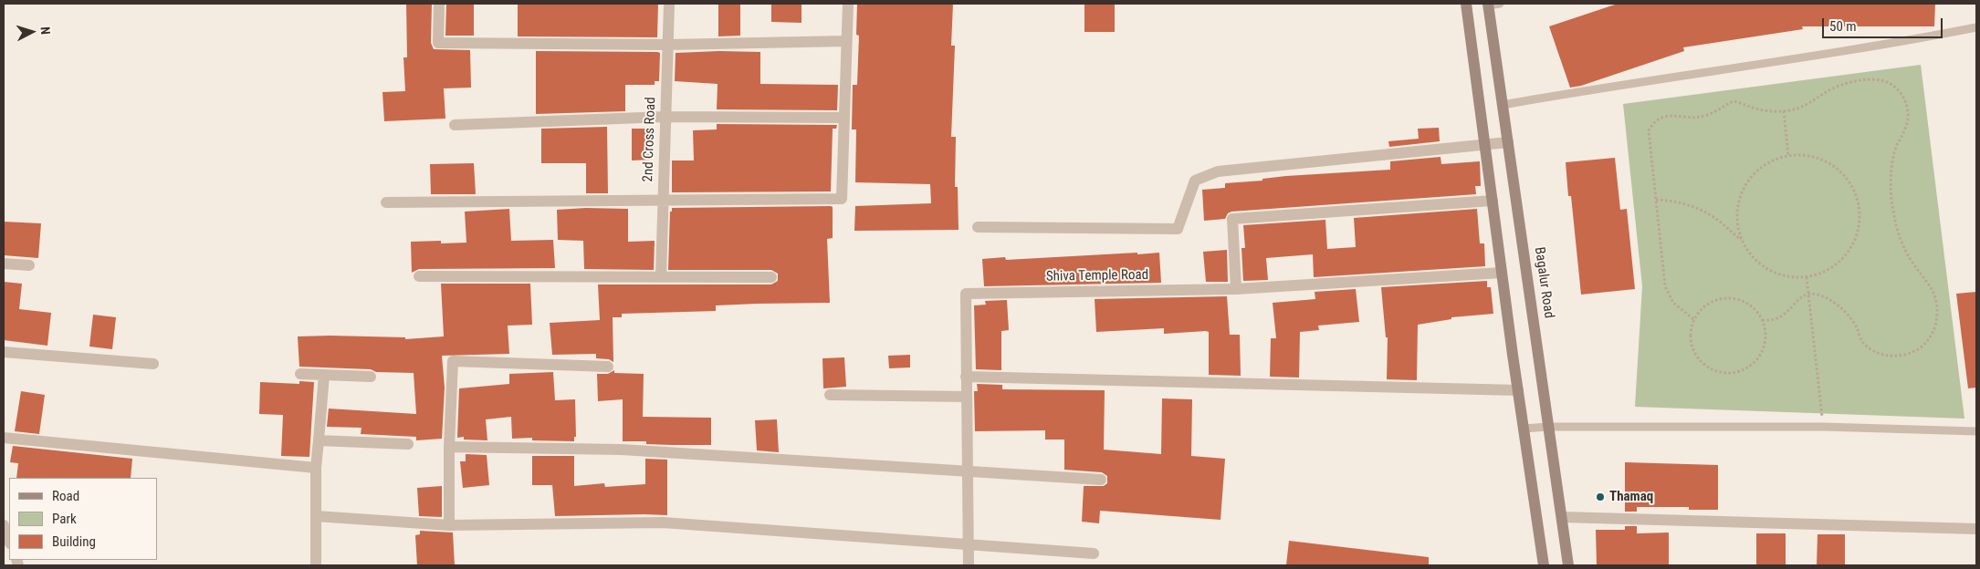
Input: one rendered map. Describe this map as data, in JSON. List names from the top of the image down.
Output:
{
  "streets": {
    "main road": ["Bagalur Road"],
    "street": ["2nd Cross Road", "Shiva Temple Road"]
  },
  "places": ["Thamaq"],
  "legend": ["Road", "Park", "Building"],
  "scale_bar": "50 m",
  "north": "right"
}
